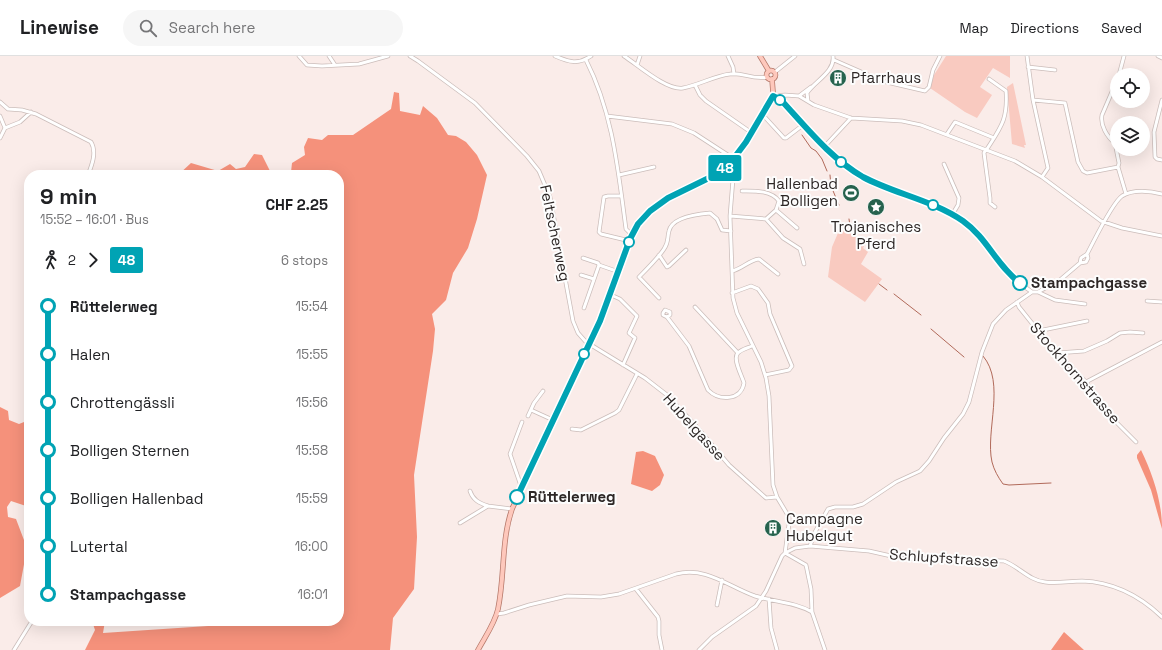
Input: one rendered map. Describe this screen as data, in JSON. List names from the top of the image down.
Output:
{
  "streets": {
    "street": [
      "Feltscherweg",
      "Stockhornstrasse",
      "Hubelgasse",
      "Schlupfstrasse"
    ]
  },
  "crossings": [
    ["Feltscherweg", "Hubelgasse"]
  ],
  "places": {
    "building": ["Pfarrhaus", "Campagne Hubelgut"],
    "sports": ["Hallenbad Bolligen"],
    "place": ["Trojanisches Pferd"],
    "other": ["Stampachgasse", "Rüttelerweg"]
  },
  "lines": ["bus line 48"],
  "page": {
    "header": "Linewise",
    "search": "Search here",
    "nav": ["Map", "Directions", "Saved"],
    "on_map": "48",
    "heading": ["9 min", "15:52 – 16:01 · Bus", "CHF 2.25"],
    "legs": ["2", "48", "6 stops"],
    "list": [
      {
        "name": "Rüttelerweg",
        "value": "15:54"
      },
      {
        "name": "Halen",
        "value": "15:55"
      },
      {
        "name": "Chrottengässli",
        "value": "15:56"
      },
      {
        "name": "Bolligen Sternen",
        "value": "15:58"
      },
      {
        "name": "Bolligen Hallenbad",
        "value": "15:59"
      },
      {
        "name": "Lutertal",
        "value": "16:00"
      },
      {
        "name": "Stampachgasse",
        "value": "16:01"
      }
    ]
  }
}
